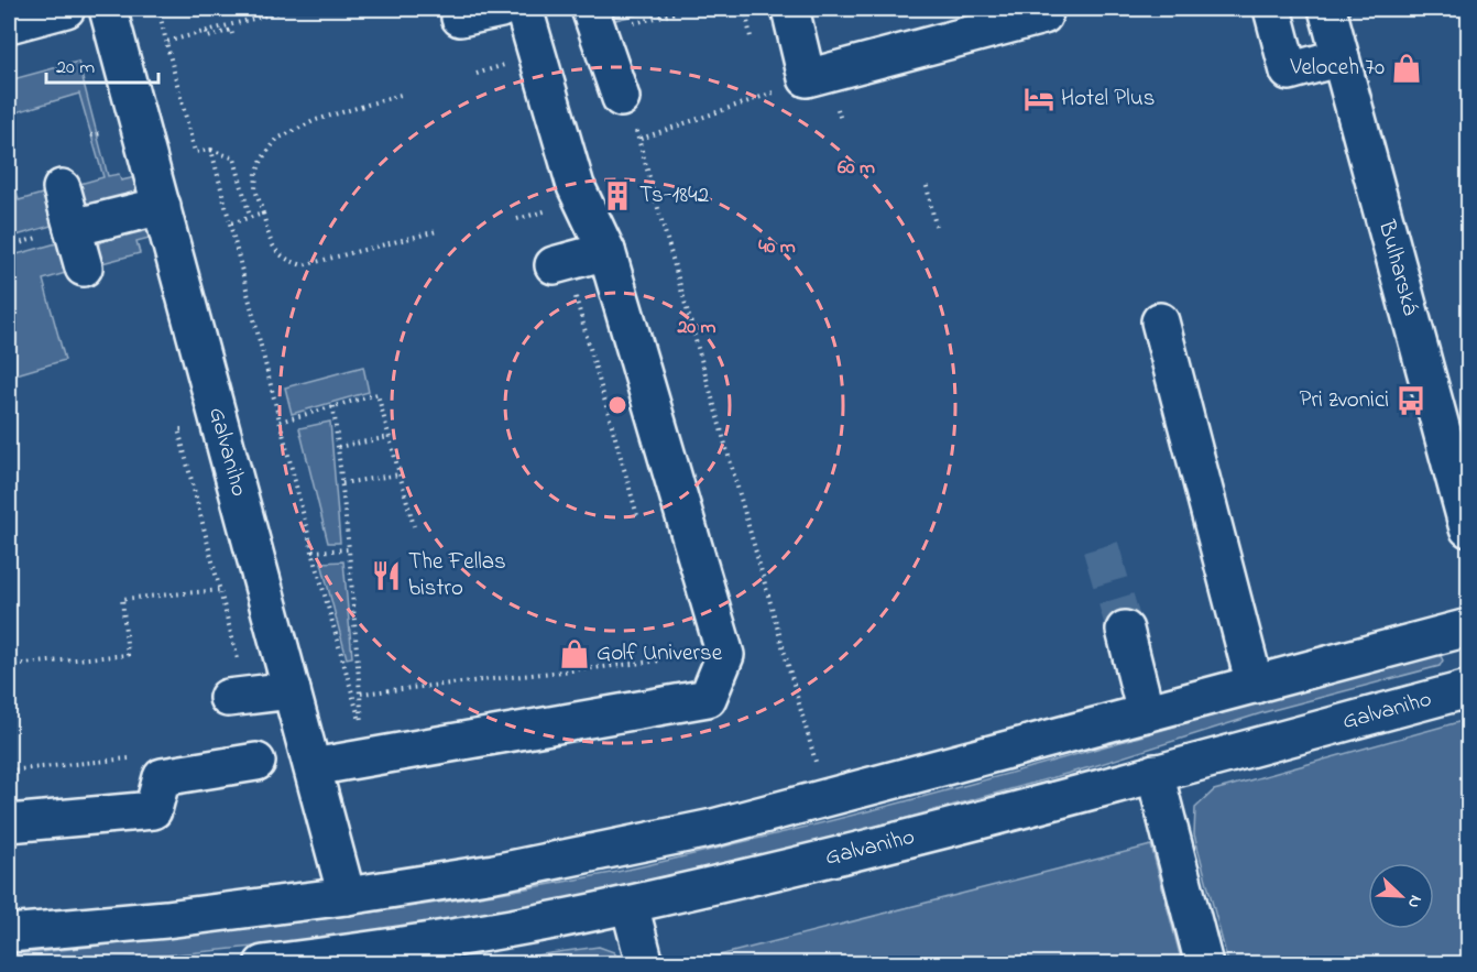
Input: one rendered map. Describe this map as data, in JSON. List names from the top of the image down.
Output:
{
  "streets": {
    "street": ["Bulharská", "Galvaniho"]
  },
  "places": {
    "shop": ["Veloceh 70", "Golf Universe"],
    "hotel": ["Hotel Plus"],
    "building": ["Ts-1842"],
    "bus stop": ["Pri zvonici"],
    "restaurant": ["The Fellas bistro"]
  },
  "scale_bar": "20 m",
  "north": "bottom right",
  "rings": ["60 m", "40 m", "20 m"]
}
